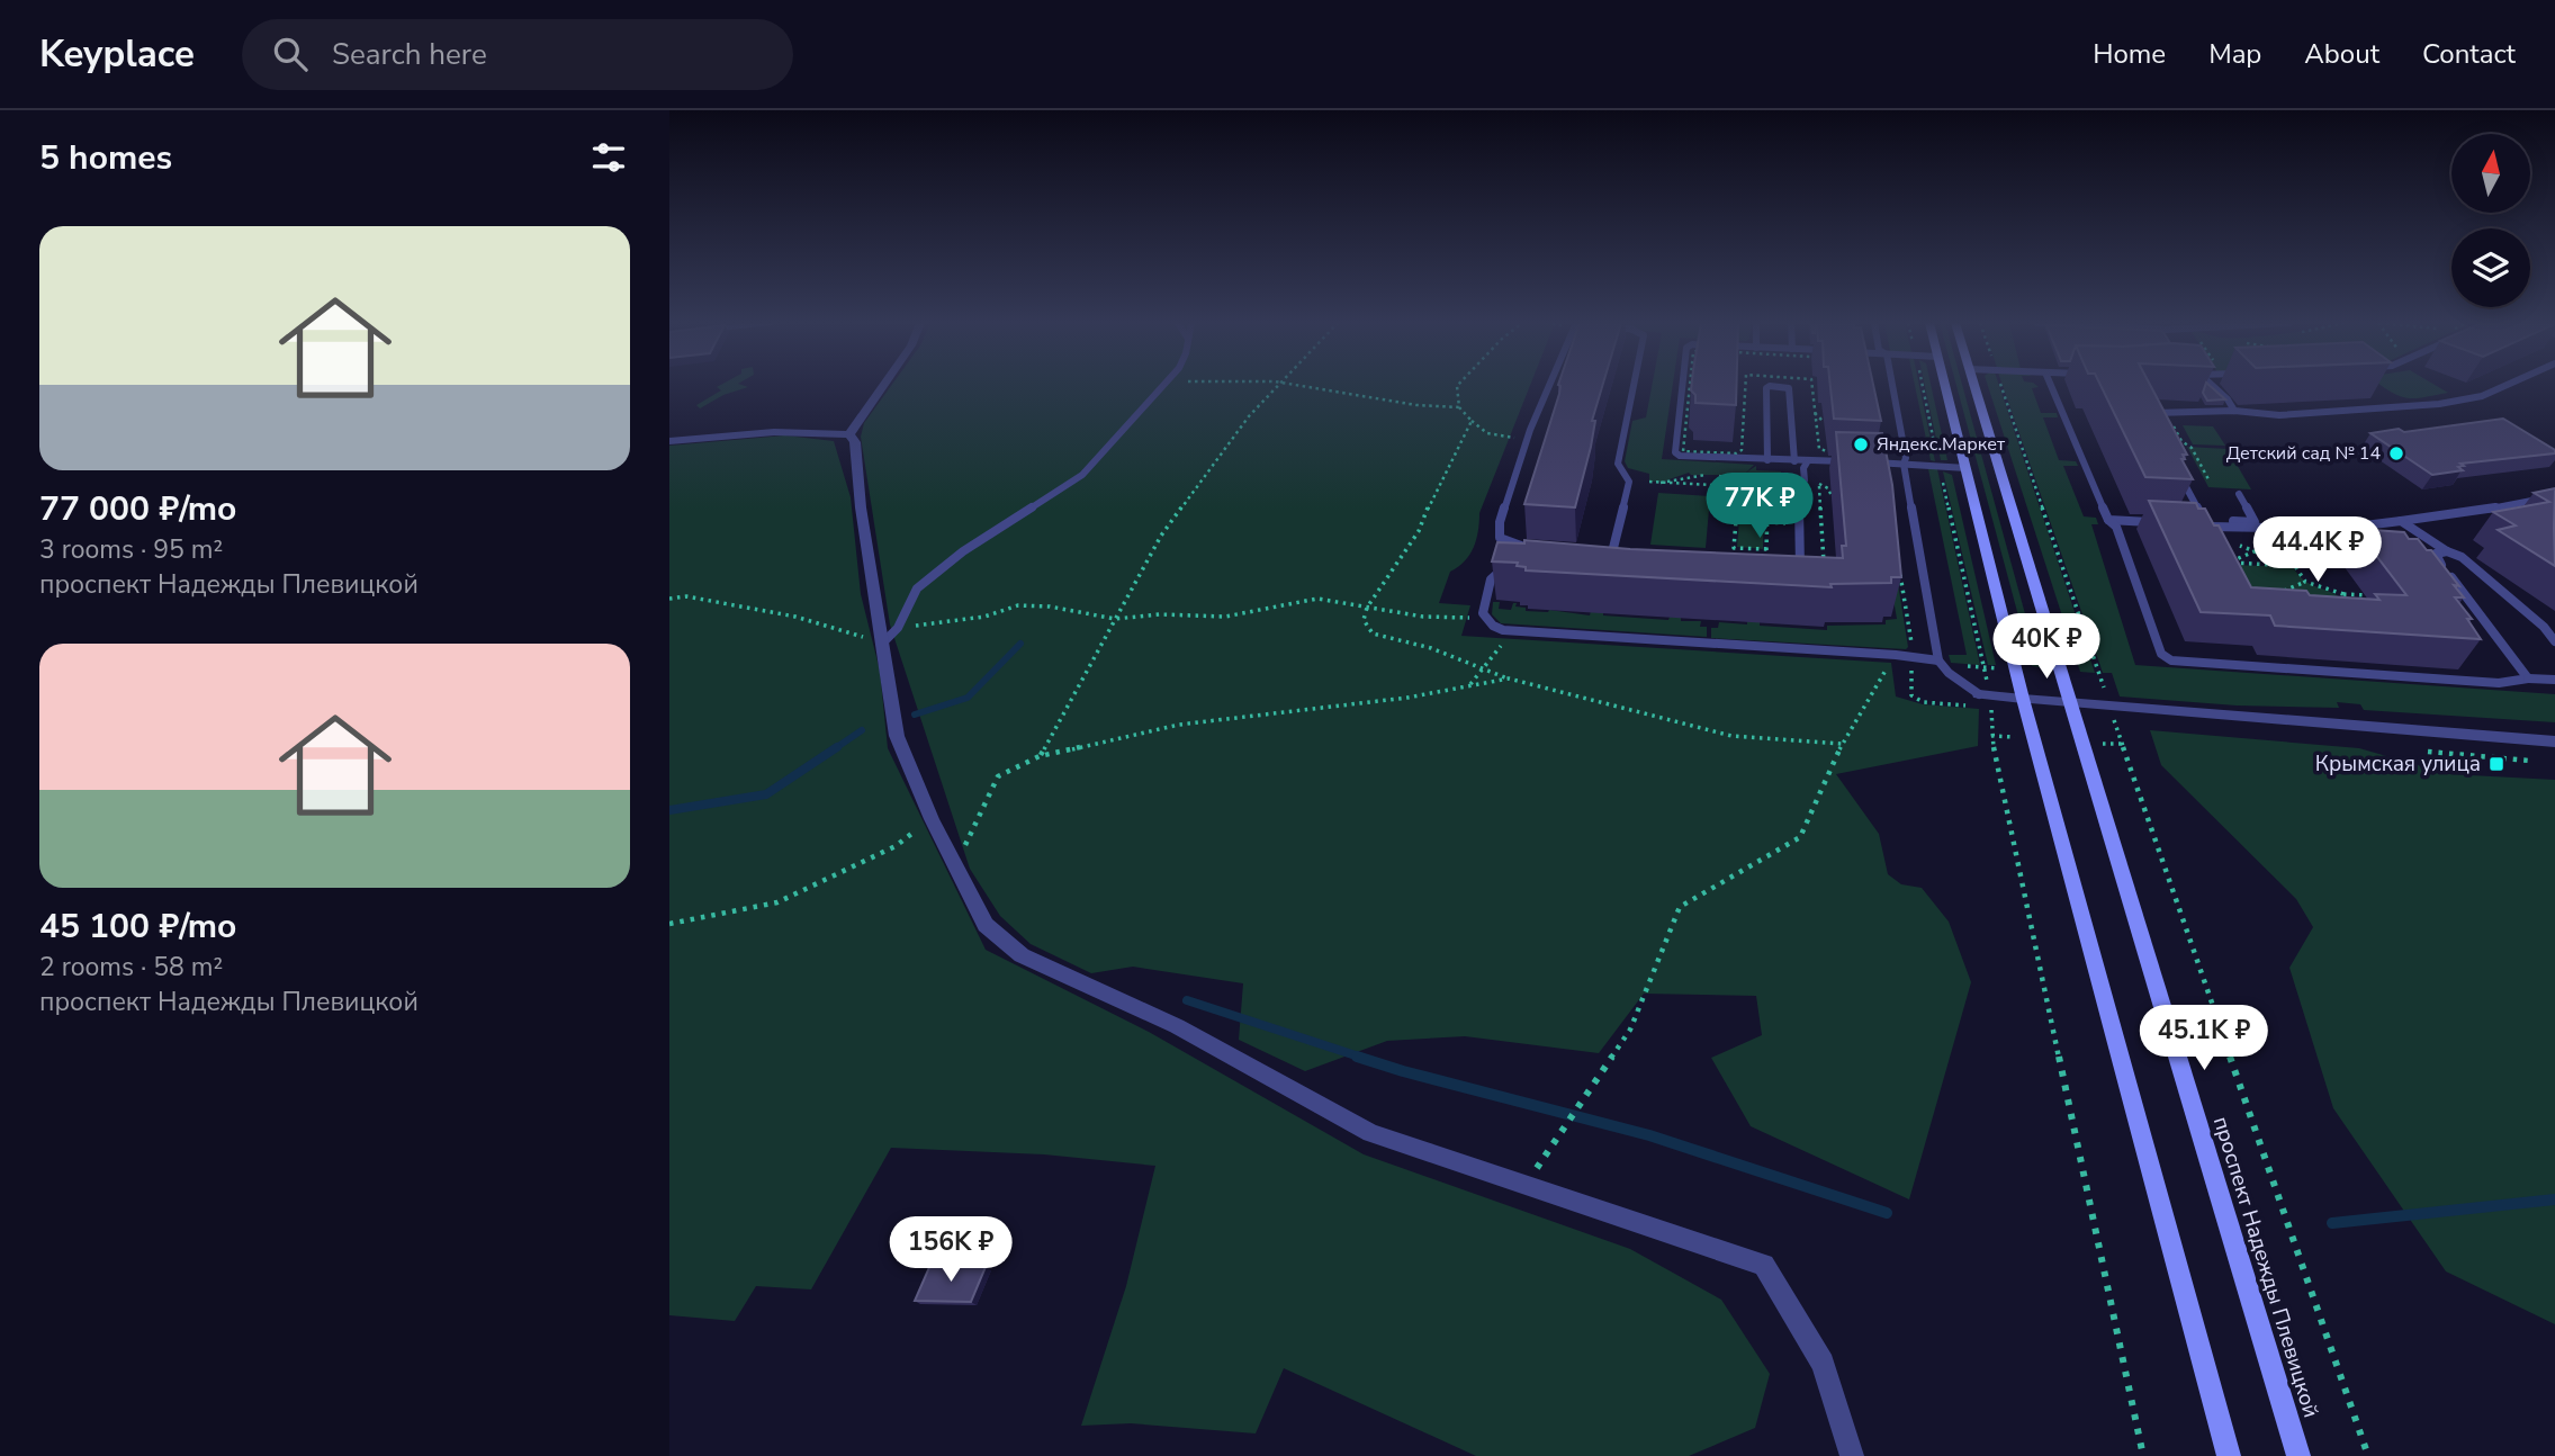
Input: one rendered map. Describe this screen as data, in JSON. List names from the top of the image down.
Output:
{
  "streets": {
    "main road": ["проспект Надежды Плевицкой"]
  },
  "places": {
    "other": ["Яндекс.Маркет", "Детский сад № 14"],
    "transit": ["Крымская улица"]
  },
  "north": "top",
  "page": {
    "header": "Keyplace",
    "search": "Search here",
    "nav": [
      "Home",
      "Map",
      "About",
      "Contact"
    ],
    "heading": "5 homes",
    "list": [
      {
        "name": "77 000 ₽/mo",
        "note": "3 rooms · 95 m² · проспект Надежды Плевицкой"
      },
      {
        "name": "45 100 ₽/mo",
        "note": "2 rooms · 58 m² · проспект Надежды Плевицкой"
      }
    ],
    "price": [
      "77K ₽",
      "44.4K ₽",
      "40K ₽",
      "45.1K ₽",
      "156K ₽"
    ]
  }
}
